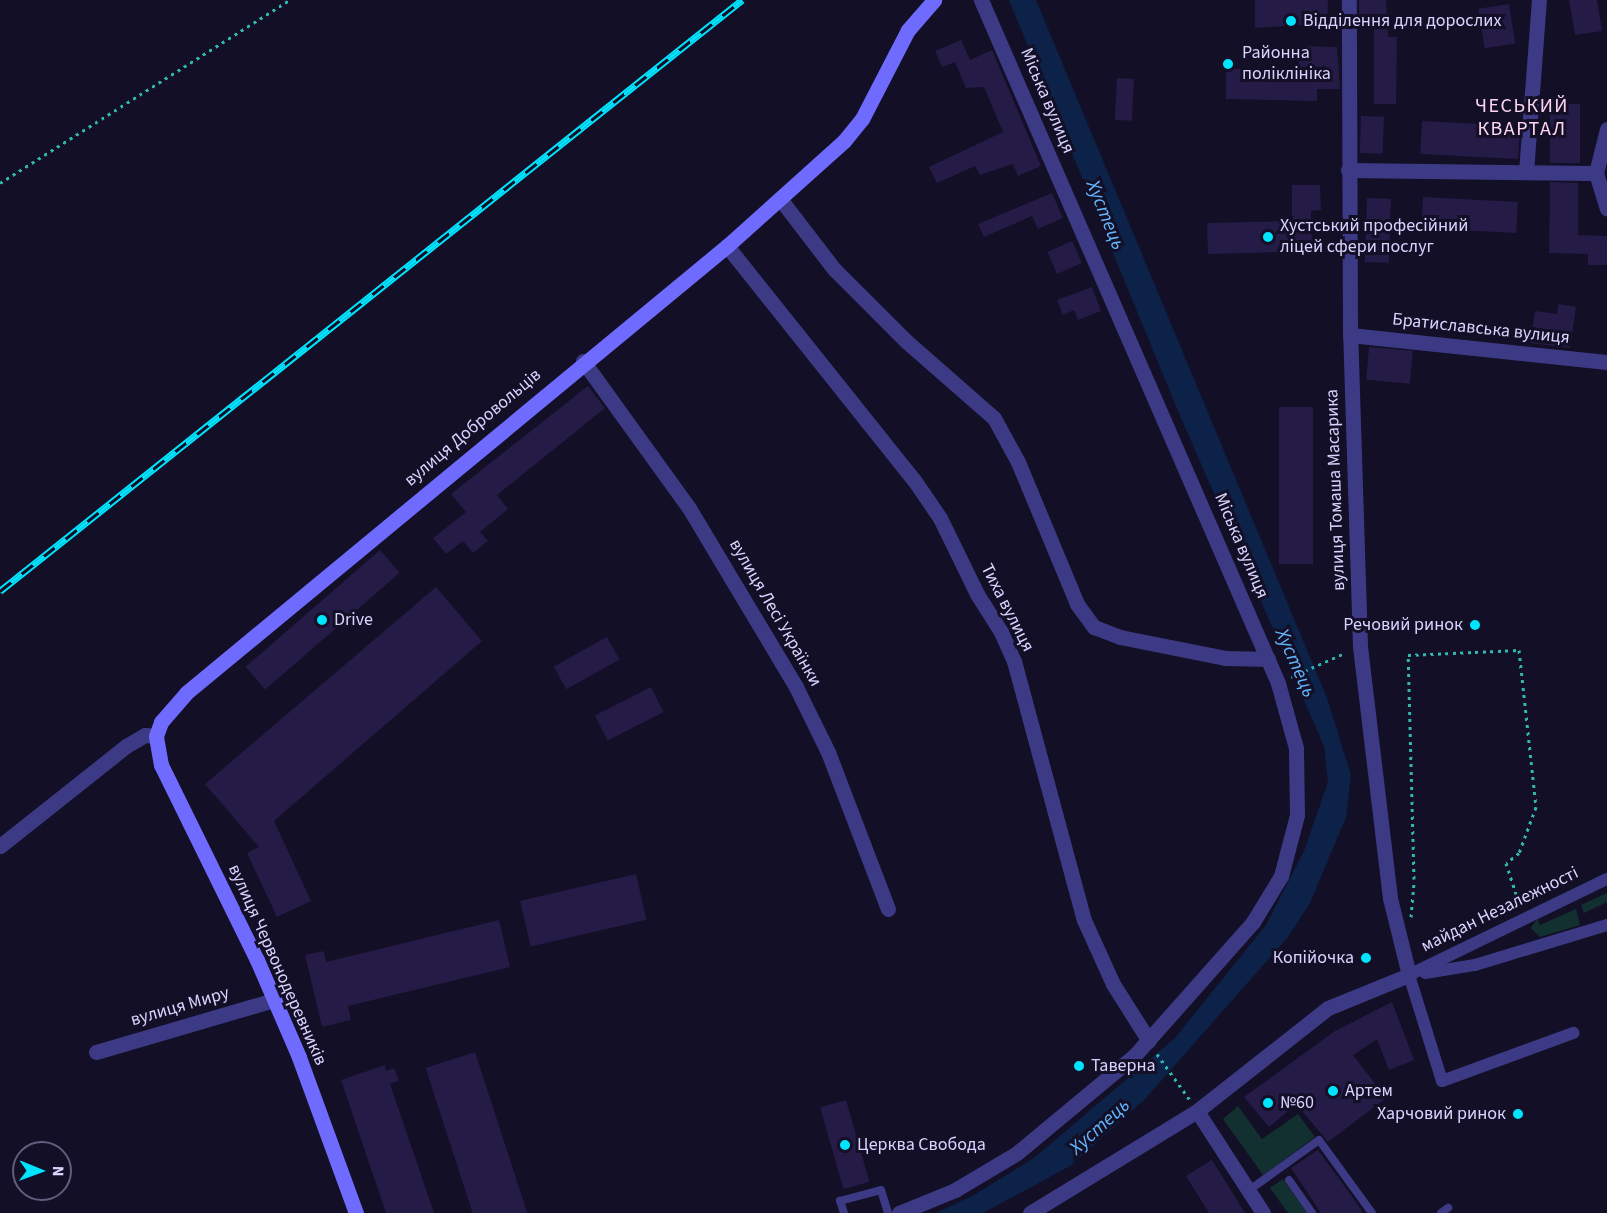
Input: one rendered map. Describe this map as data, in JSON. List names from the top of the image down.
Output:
{
  "streets": {
    "main road": ["вулиця Добровольців", "вулиця Червонодеревників"],
    "street": [
      "Міська вулиця",
      "Братиславська вулиця",
      "вулиця Томаша Масарика",
      "Тиха вулиця",
      "вулиця Лесі Українки",
      "майдан Незалежності",
      "вулиця Миру"
    ]
  },
  "crossings": [
    ["Міська вулиця", "Тиха вулиця"],
    ["Братиславська вулиця", "вулиця Томаша Масарика"],
    ["вулиця Добровольців", "Тиха вулиця"],
    ["вулиця Добровольців", "вулиця Лесі Українки"],
    ["вулиця Добровольців", "вулиця Червонодеревників"],
    ["вулиця Томаша Масарика", "майдан Незалежності"],
    ["вулиця Червонодеревників", "вулиця Миру"]
  ],
  "districts": ["ЧЕСЬКИЙ КВАРТАЛ"],
  "water": ["Хустець"],
  "places": [
    "Відділення для дорослих",
    "Районна поліклініка",
    "Хустський професійний ліцей сфери послуг",
    "Drive",
    "Речовий ринок",
    "Копійочка",
    "Таверна",
    "Артем",
    "№60",
    "Харчовий ринок",
    "Церква Свобода"
  ],
  "north": "right"
}
